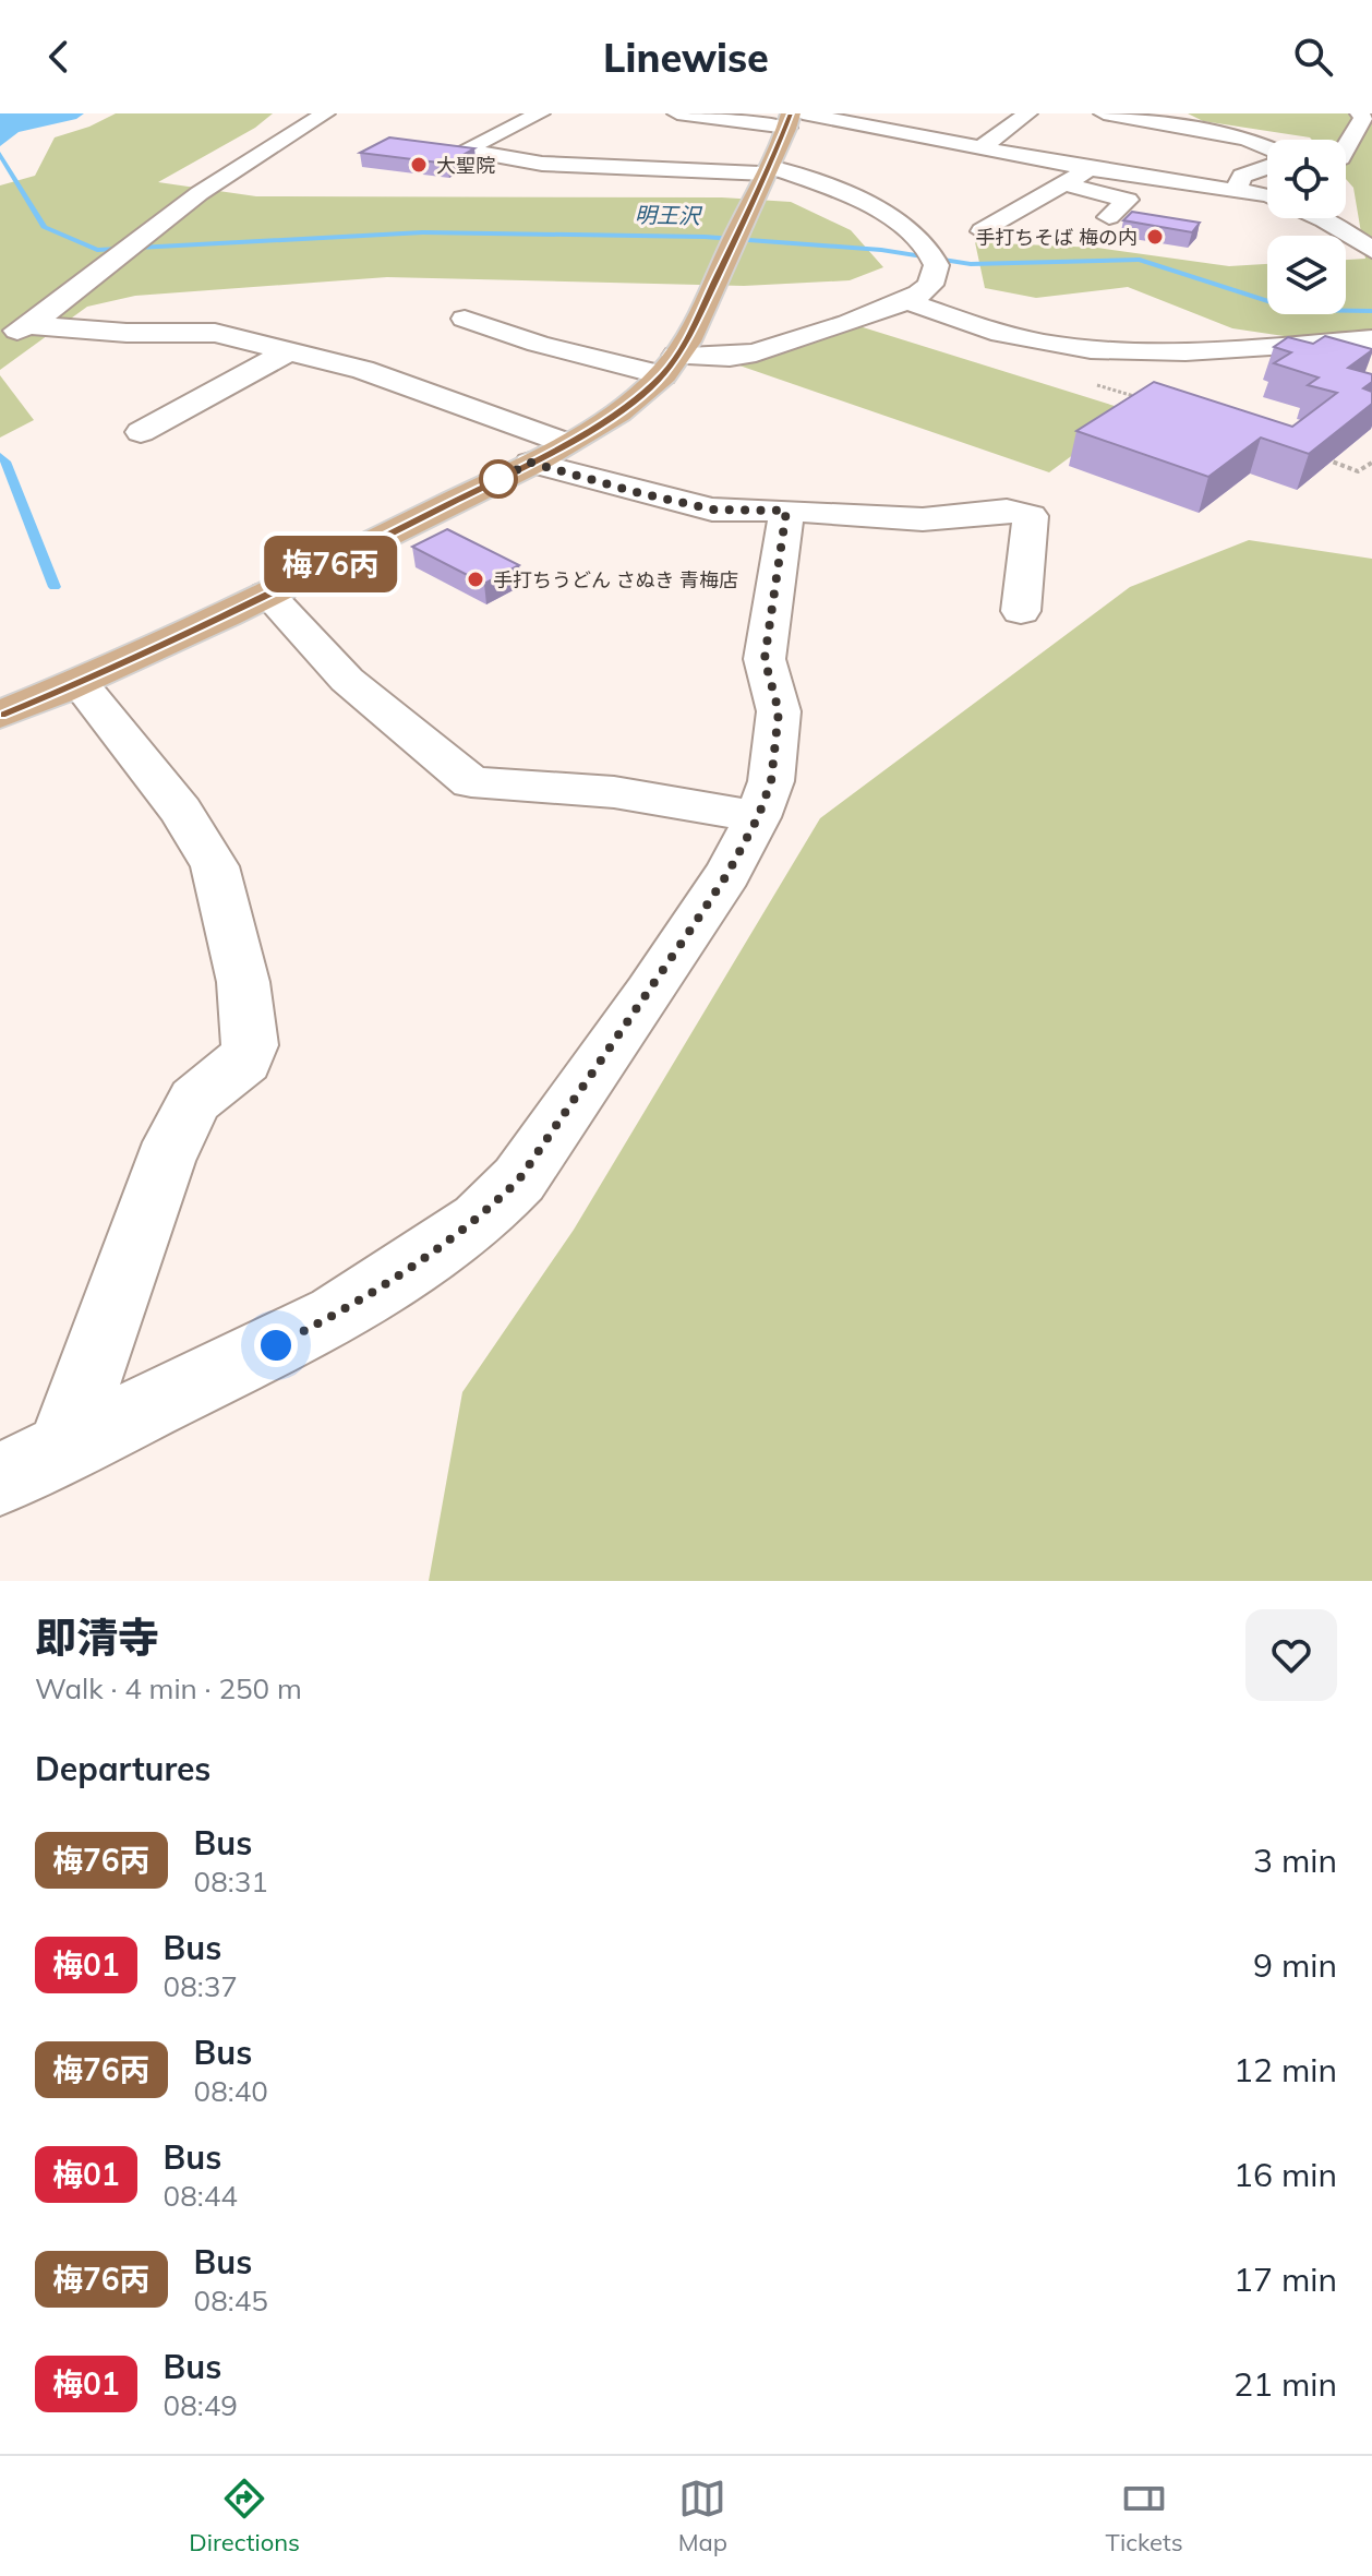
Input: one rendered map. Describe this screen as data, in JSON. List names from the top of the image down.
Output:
{
  "water": ["明王沢"],
  "places": ["大聖院", "手打ちそば 梅の内", "手打ちうどん さぬき 青梅店"],
  "lines": ["bus line 梅76丙"],
  "page": {
    "header": "Linewise",
    "on_map": "梅76丙",
    "heading": [
      ["即清寺", "Walk · 4 min · 250 m"],
      "Departures"
    ],
    "list": [
      {
        "mark": "梅76丙",
        "name": "Bus",
        "note": "08:31",
        "value": "3 min"
      },
      {
        "mark": "梅01",
        "name": "Bus",
        "note": "08:37",
        "value": "9 min"
      },
      {
        "mark": "梅76丙",
        "name": "Bus",
        "note": "08:40",
        "value": "12 min"
      },
      {
        "mark": "梅01",
        "name": "Bus",
        "note": "08:44",
        "value": "16 min"
      },
      {
        "mark": "梅76丙",
        "name": "Bus",
        "note": "08:45",
        "value": "17 min"
      },
      {
        "mark": "梅01",
        "name": "Bus",
        "note": "08:49",
        "value": "21 min"
      }
    ],
    "tabs": ["Directions", "Map", "Tickets"]
  }
}
